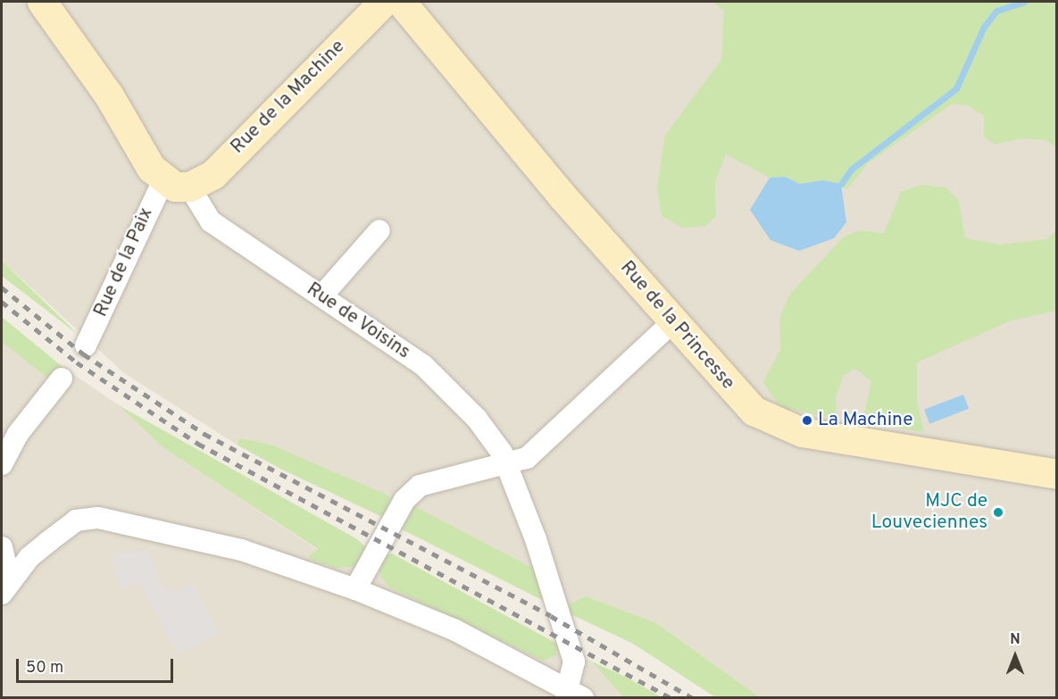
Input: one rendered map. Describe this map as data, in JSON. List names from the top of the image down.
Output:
{
  "streets": {
    "street": [
      "Rue de la Machine",
      "Rue de la Paix",
      "Rue de Voisins",
      "Rue de la Princesse"
    ]
  },
  "crossings": [
    ["Rue de la Machine", "Rue de la Paix"],
    ["Rue de la Machine", "Rue de Voisins"],
    ["Rue de la Paix", "Rue de Voisins"]
  ],
  "places": ["La Machine", "MJC de Louveciennes"],
  "scale_bar": "50 m",
  "north": "top"
}
